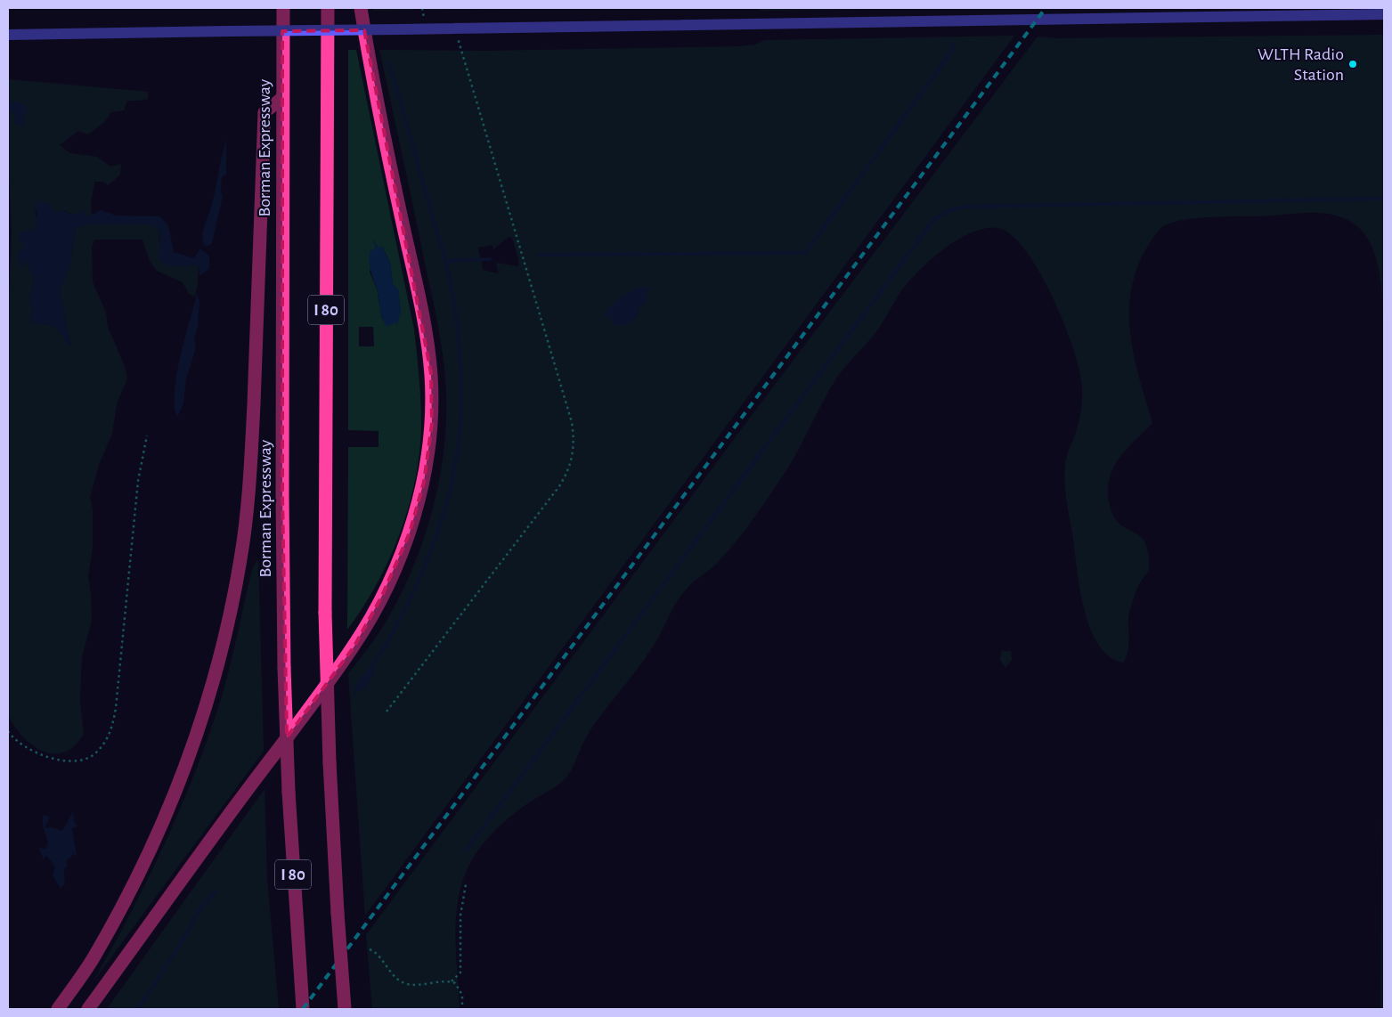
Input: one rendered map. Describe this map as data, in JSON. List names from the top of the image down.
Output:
{
  "streets": {
    "highway": ["Borman Expressway", "I 80"]
  },
  "places": ["WLTH Radio Station"]
}
